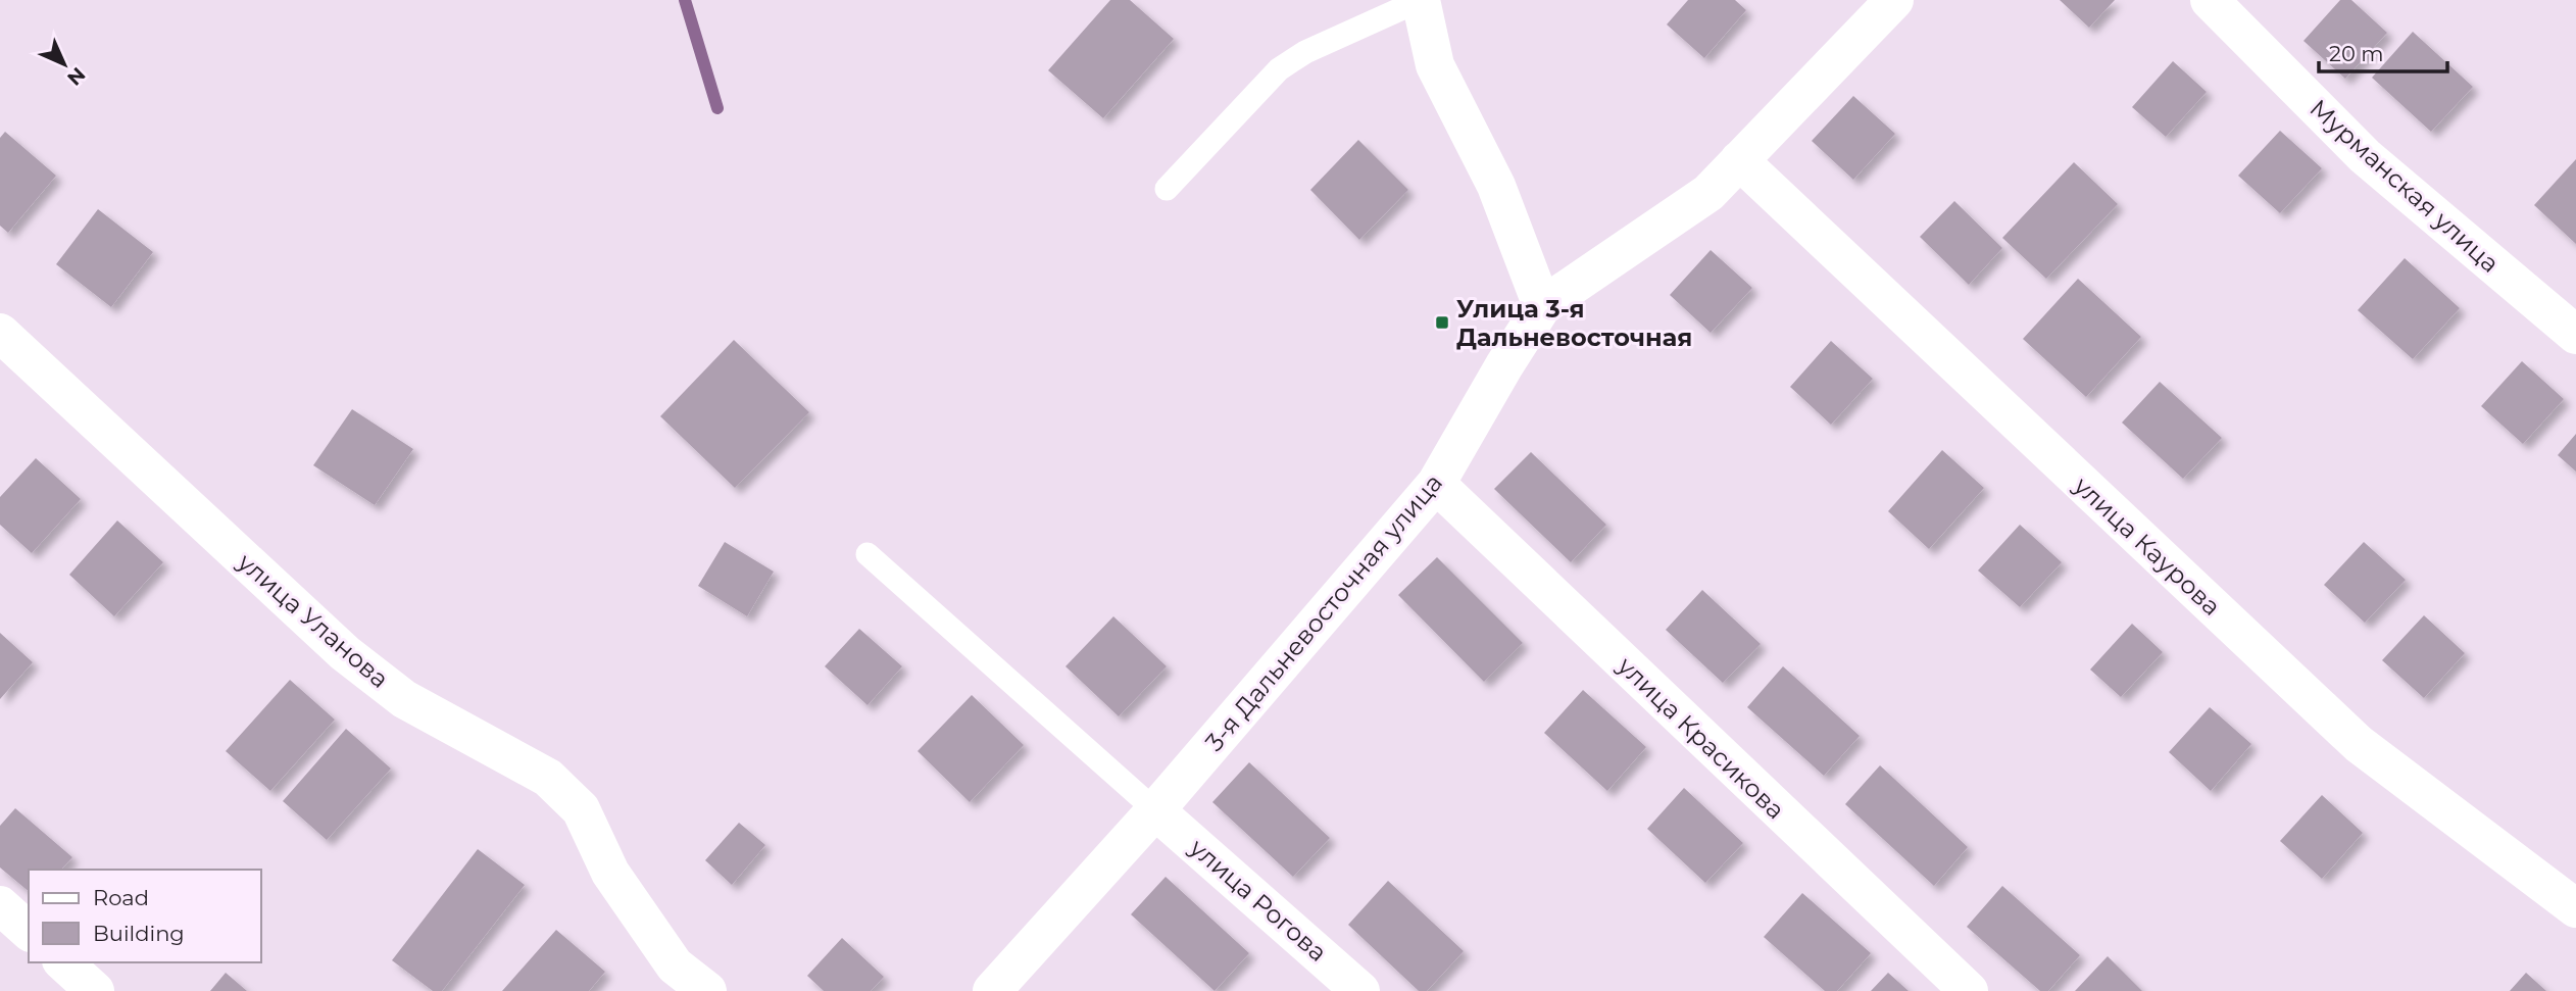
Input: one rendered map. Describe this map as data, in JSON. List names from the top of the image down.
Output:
{
  "streets": {
    "street": [
      "Мурманская улица",
      "улица Каурова",
      "3-я Дальневосточная улица",
      "улица Уланова",
      "улица Красикова",
      "улица Рогова"
    ]
  },
  "crossings": [
    ["улица Каурова", "3-я Дальневосточная улица"],
    ["3-я Дальневосточная улица", "улица Красикова"],
    ["3-я Дальневосточная улица", "улица Рогова"]
  ],
  "places": {
    "transit": ["Улица 3-я Дальневосточная"]
  },
  "legend": ["Road", "Building"],
  "scale_bar": "20 m",
  "north": "bottom right"
}
